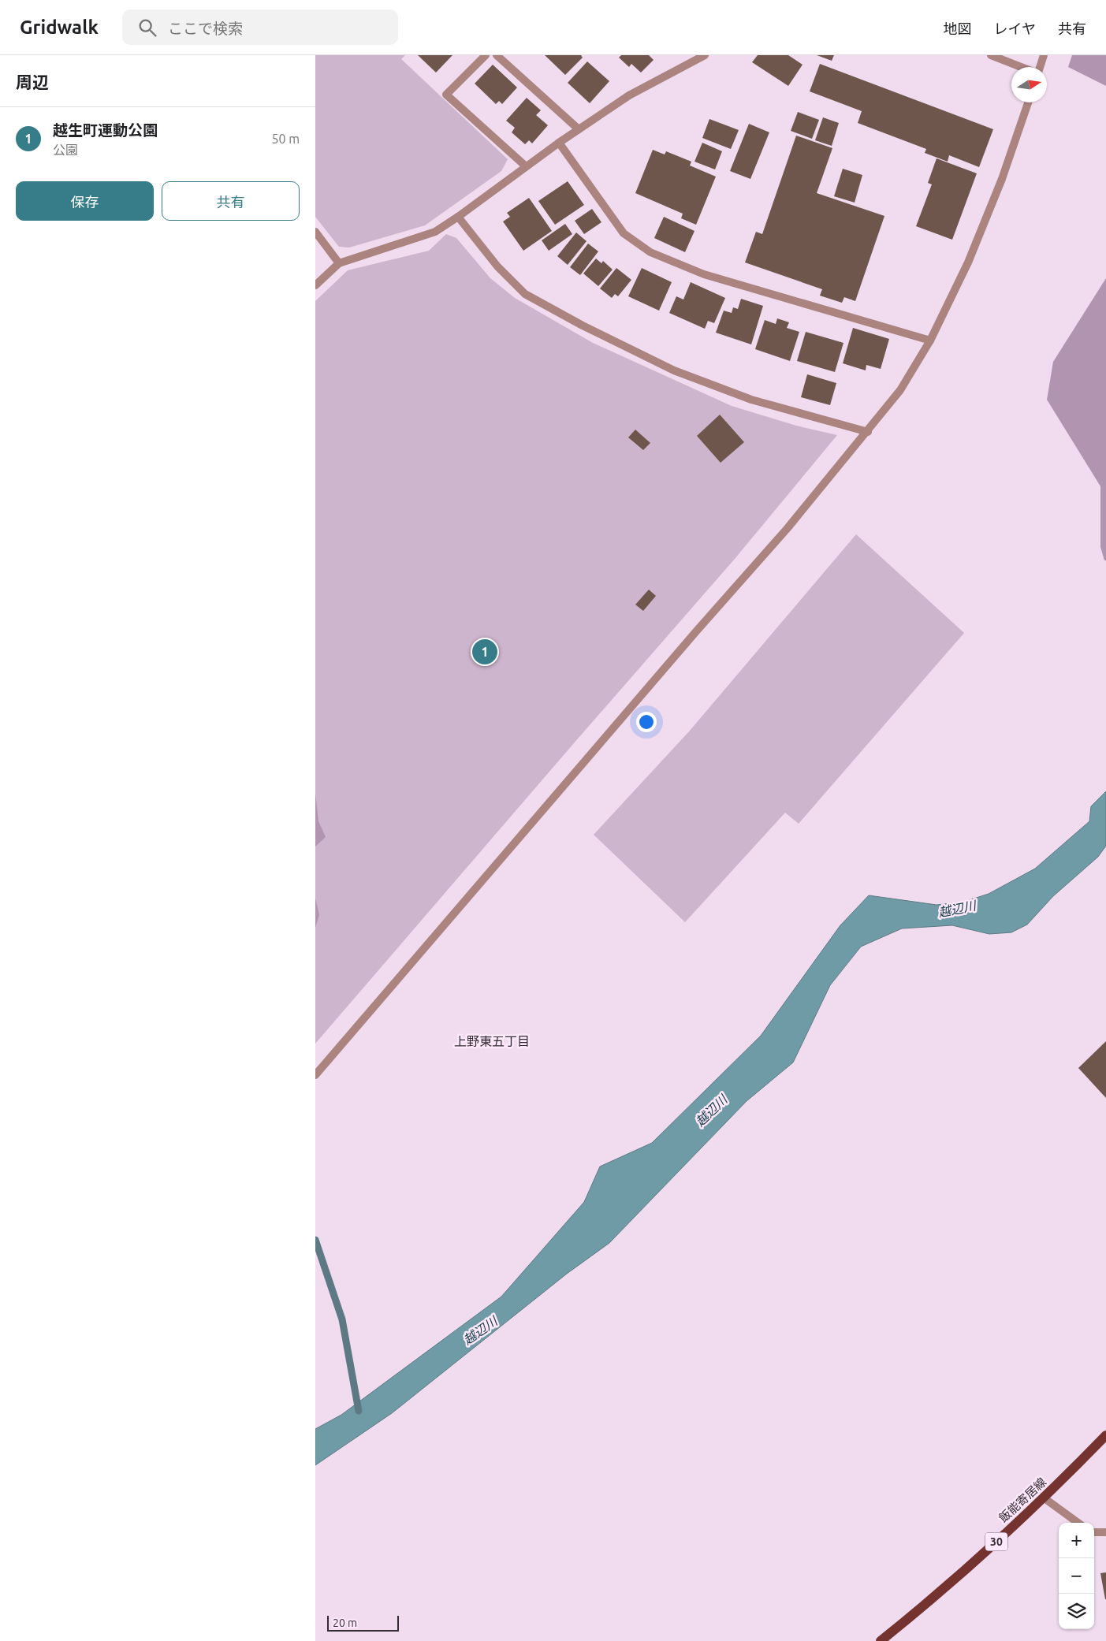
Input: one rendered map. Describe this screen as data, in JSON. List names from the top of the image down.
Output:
{
  "streets": {
    "main road": ["飯能寄居線", "30"]
  },
  "districts": ["上野東五丁目"],
  "water": ["越辺川"],
  "scale_bar": "20 m",
  "north": "right",
  "page": {
    "header": "Gridwalk",
    "search": "ここで検索",
    "nav": ["地図", "レイヤ", "共有"],
    "heading": "周辺",
    "list": [
      {
        "mark": "1",
        "name": "越生町運動公園",
        "note": "公園",
        "value": "50 m"
      }
    ],
    "buttons": ["保存", "共有"],
    "pins": "1",
    "map_buttons": ["+", "−"],
    "scale": "20 m"
  }
}
